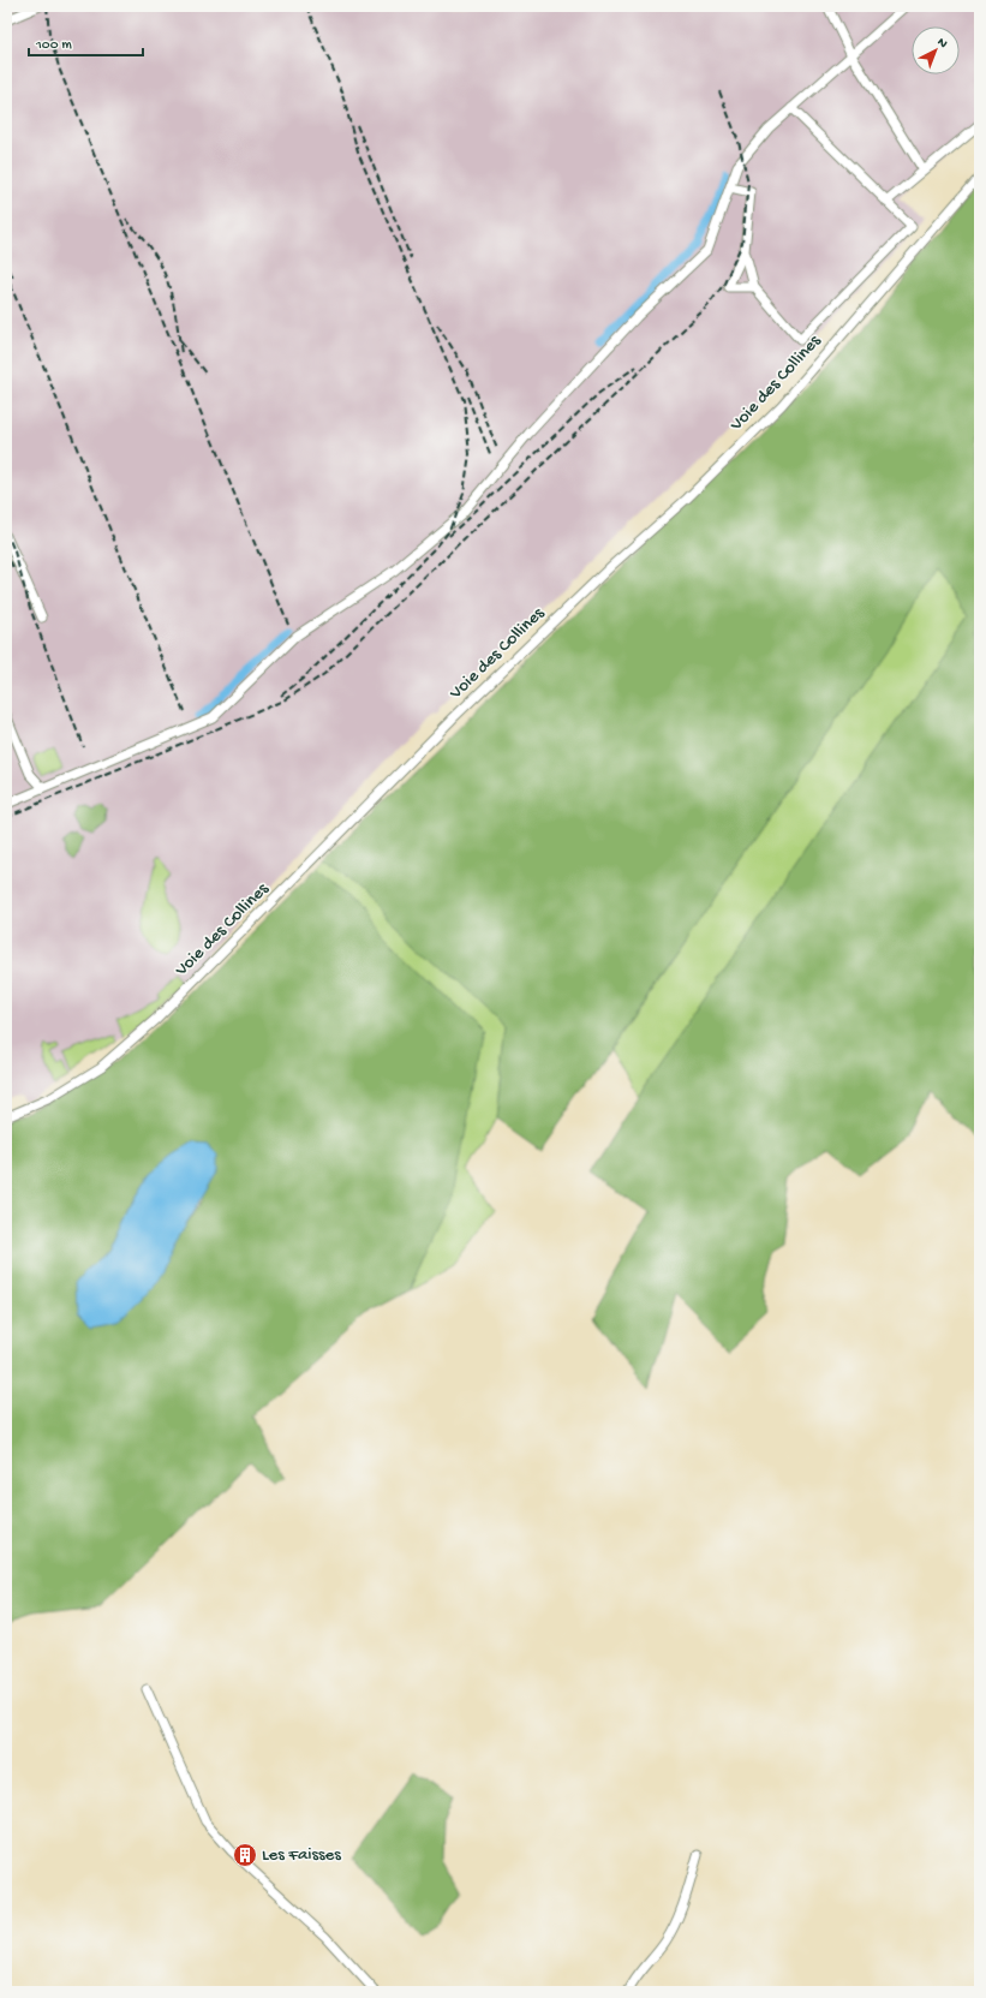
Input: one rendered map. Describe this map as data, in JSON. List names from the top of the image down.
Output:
{
  "streets": {
    "street": ["Voie des Collines"]
  },
  "places": {
    "building": ["Les Faisses"]
  },
  "scale_bar": "100 m",
  "north": "top right"
}
